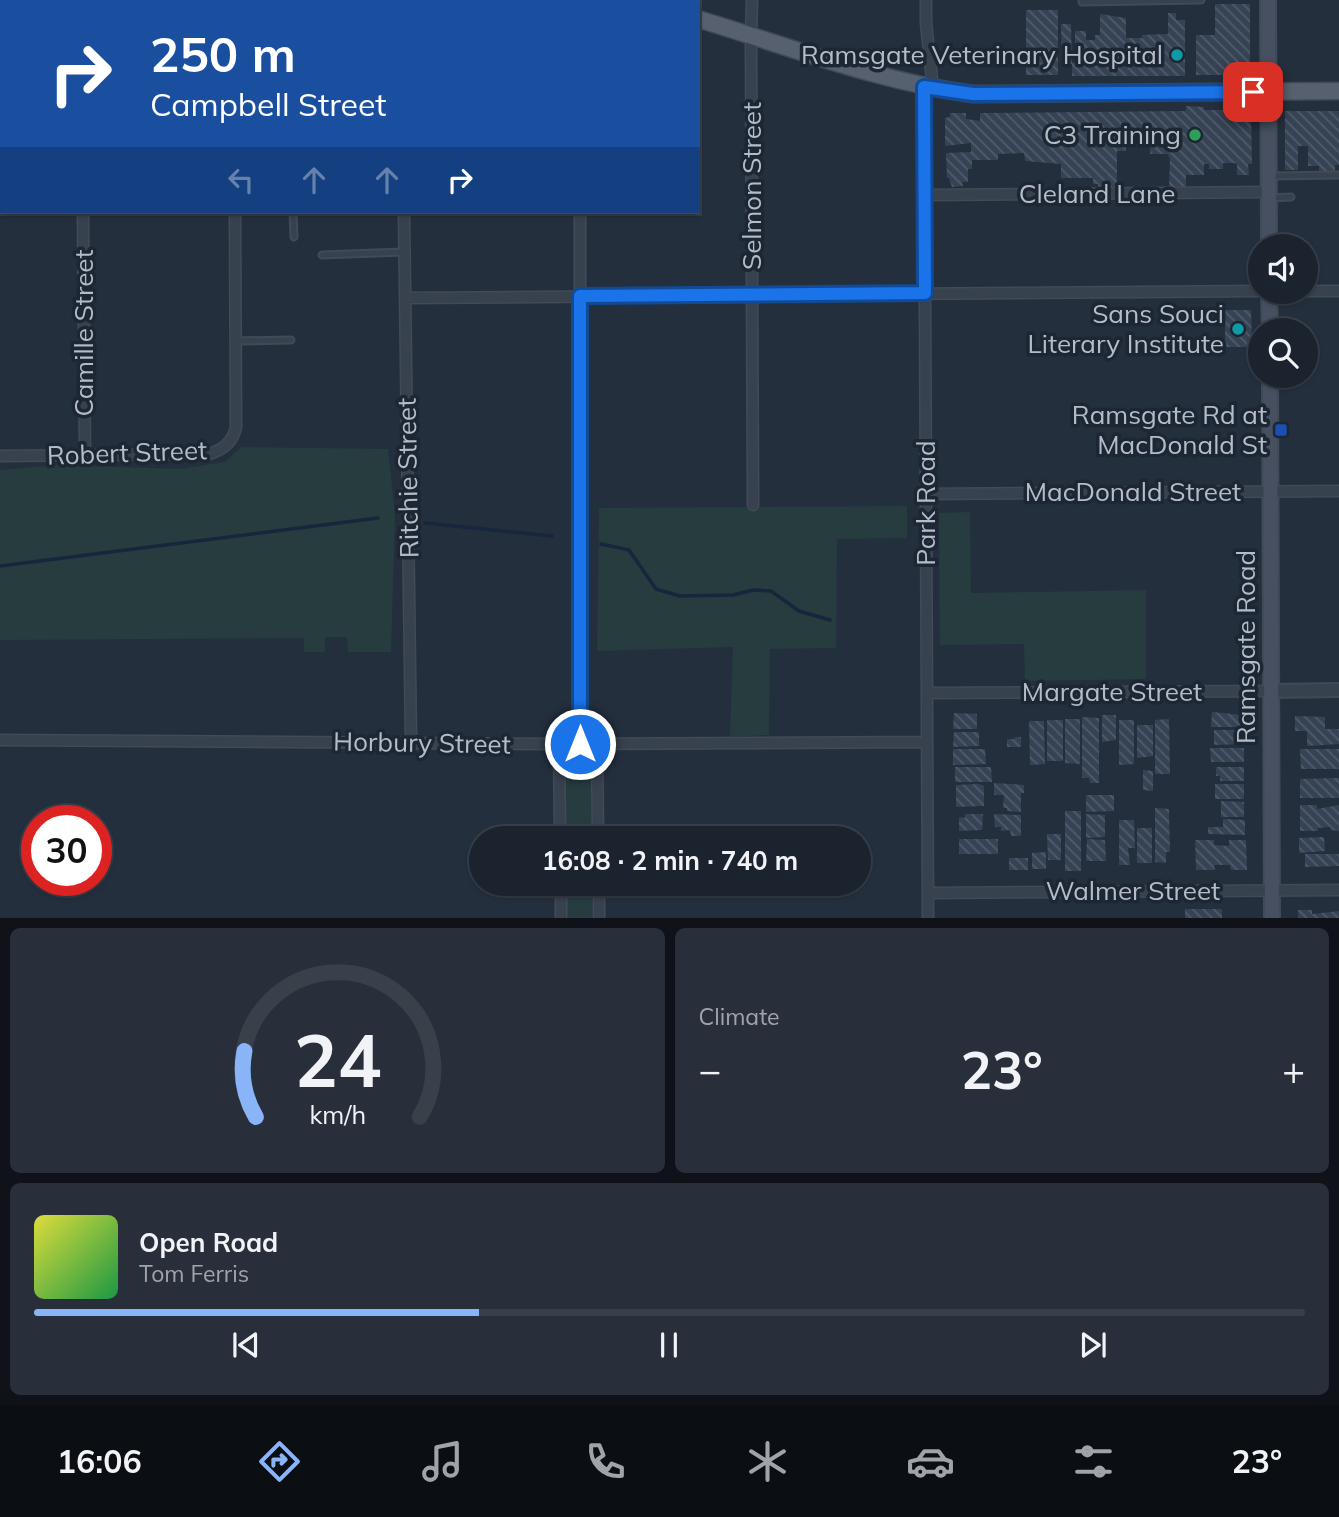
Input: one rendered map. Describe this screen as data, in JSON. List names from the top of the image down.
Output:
{
  "streets": {
    "main road": ["Ramsgate Road"],
    "street": [
      "Selmon Street",
      "Cleland Lane",
      "Camille Street",
      "Robert Street",
      "Ritchie Street",
      "MacDonald Street",
      "Park Road",
      "Margate Street",
      "Horbury Street",
      "Walmer Street"
    ]
  },
  "crossings": [
    ["Cleland Lane", "Park Road"],
    ["Camille Street", "Robert Street"],
    ["Ritchie Street", "Horbury Street"],
    ["MacDonald Street", "Park Road"],
    ["MacDonald Street", "Ramsgate Road"],
    ["Park Road", "Margate Street"],
    ["Park Road", "Horbury Street"],
    ["Park Road", "Walmer Street"],
    ["Ramsgate Road", "Margate Street"],
    ["Ramsgate Road", "Walmer Street"]
  ],
  "places": {
    "other": ["Ramsgate Veterinary Hospital", "C3 Training", "Sans Souci Literary Institute"],
    "transit": ["Ramsgate Rd at MacDonald St"]
  },
  "page": {
    "turn": ["250 m", "Campbell Street"],
    "limit": "30",
    "trip": "16:08 · 2 min · 740 m",
    "tile": "Climate",
    "heat": ["−", "23°", "+"],
    "song": ["Open Road", "Tom Ferris"],
    "tabs": ["16:06", "23°"],
    "gauge": ["24", "km/h"]
  }
}
